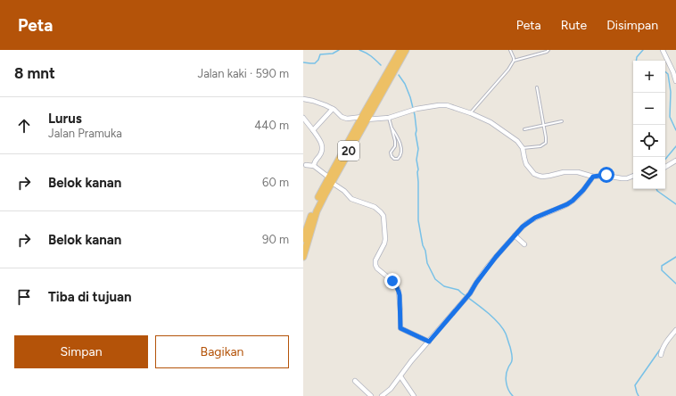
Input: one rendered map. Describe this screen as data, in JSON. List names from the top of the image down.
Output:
{
  "streets": {
    "highway": ["20"]
  },
  "page": {
    "header": "Peta",
    "nav": ["Peta", "Rute", "Disimpan"],
    "heading": ["8 mnt", "Jalan kaki · 590 m"],
    "map_buttons": ["+", "−"],
    "list": [
      ["Lurus", "Jalan Pramuka", "440 m"],
      ["Belok kanan", "60 m"],
      ["Belok kanan", "90 m"],
      "Tiba di tujuan"
    ],
    "buttons": ["Simpan", "Bagikan"]
  }
}
